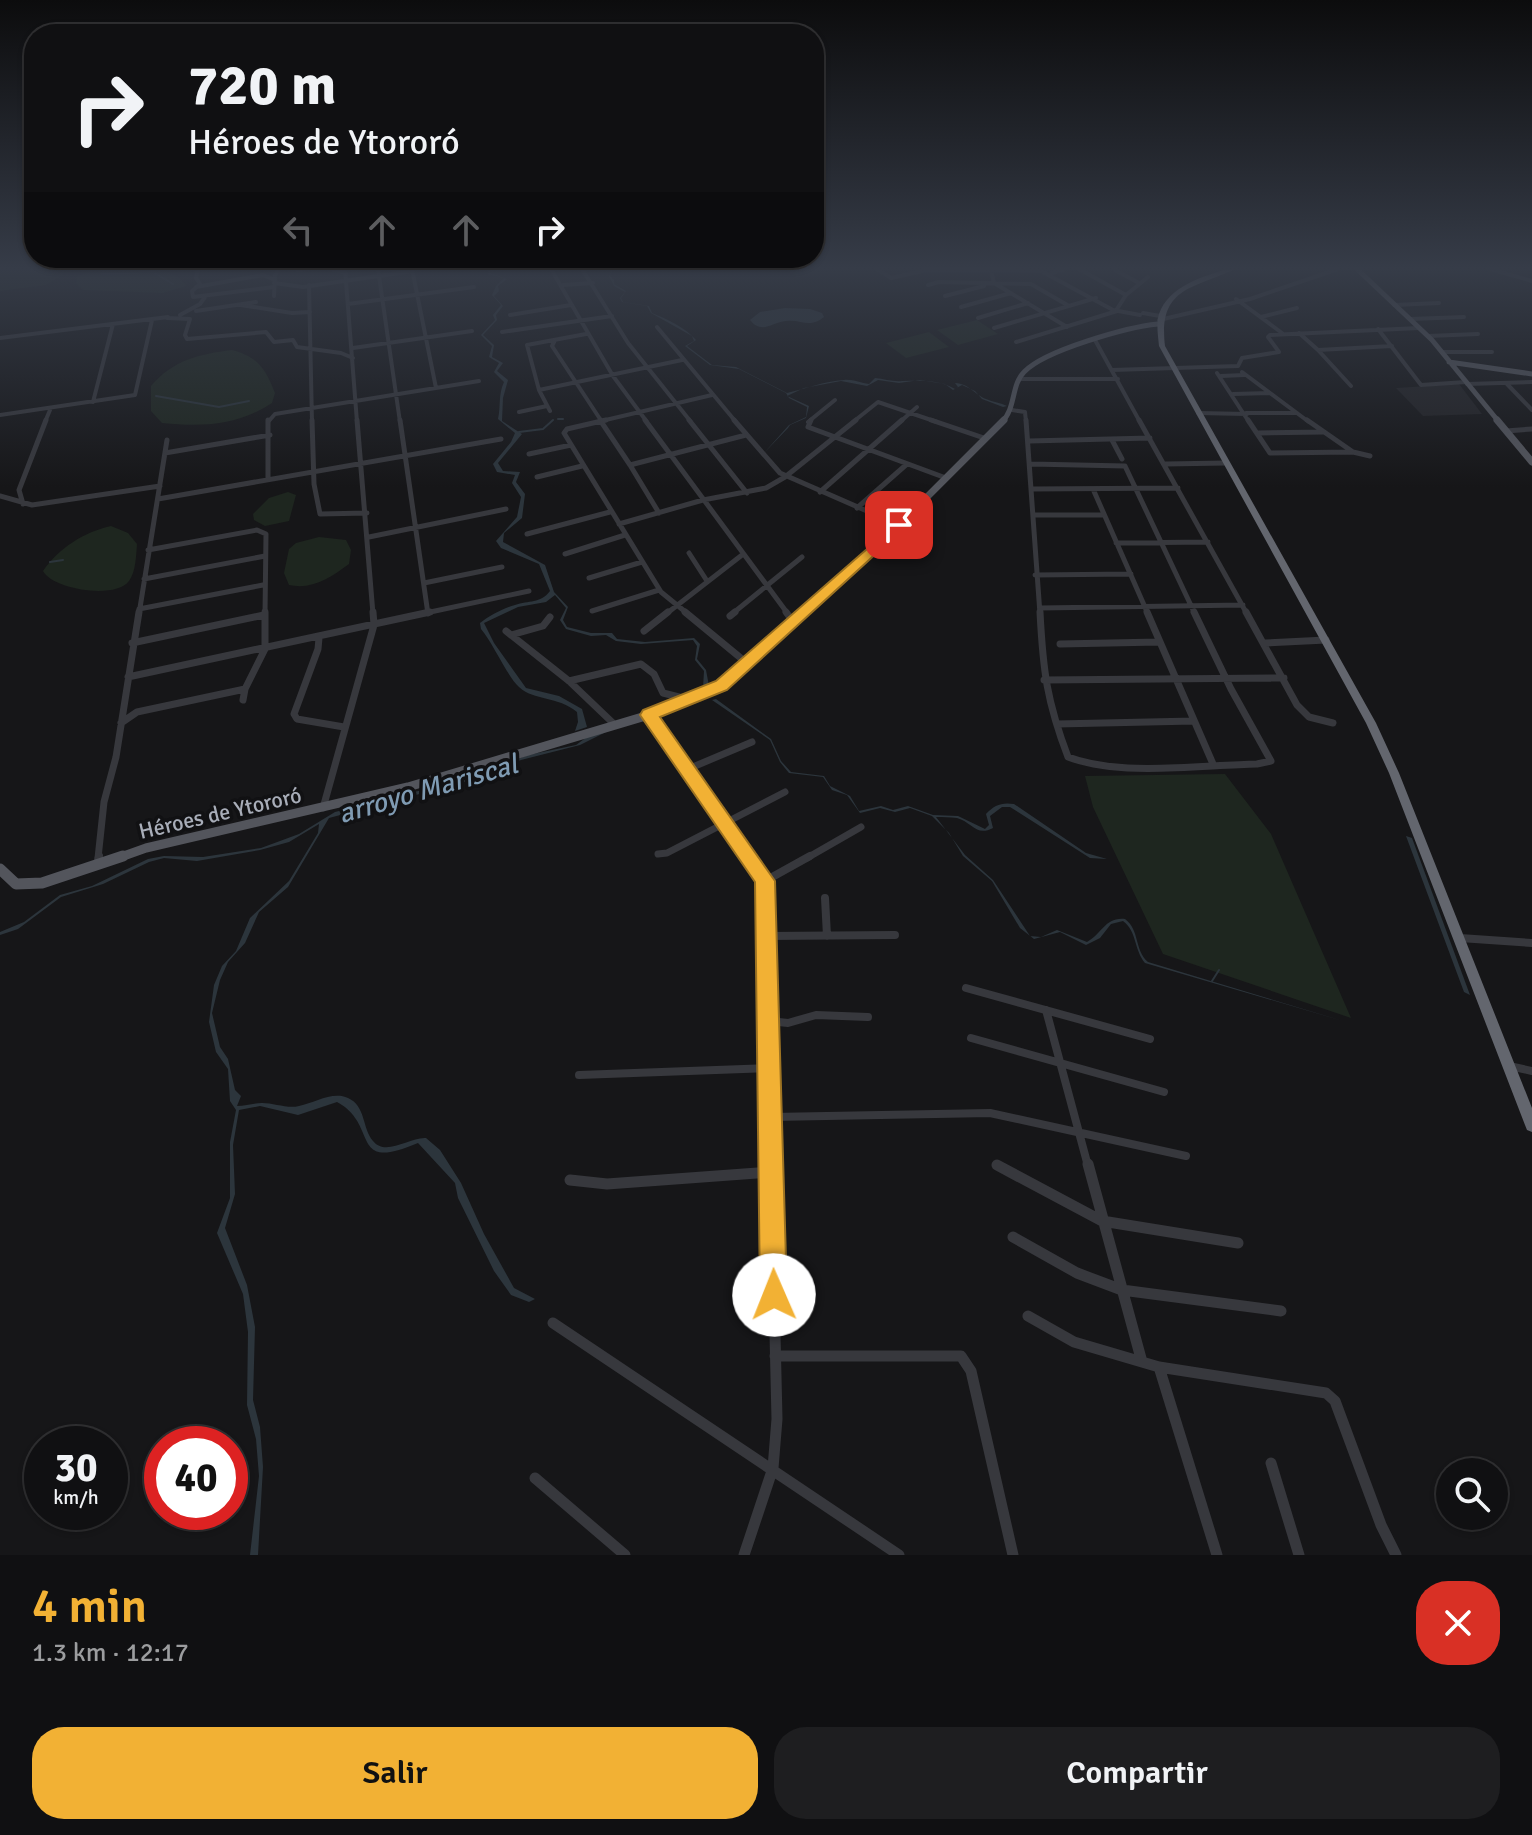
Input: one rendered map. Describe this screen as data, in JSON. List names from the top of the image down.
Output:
{
  "streets": {
    "main road": ["Héroes de Ytororó"]
  },
  "water": ["arroyo Mariscal"],
  "page": {
    "turn": ["720 m", "Héroes de Ytororó"],
    "speed": "30 km/h",
    "limit": "40",
    "heading": ["4 min", "1.3 km · 12:17"],
    "buttons": ["Salir", "Compartir"]
  }
}
